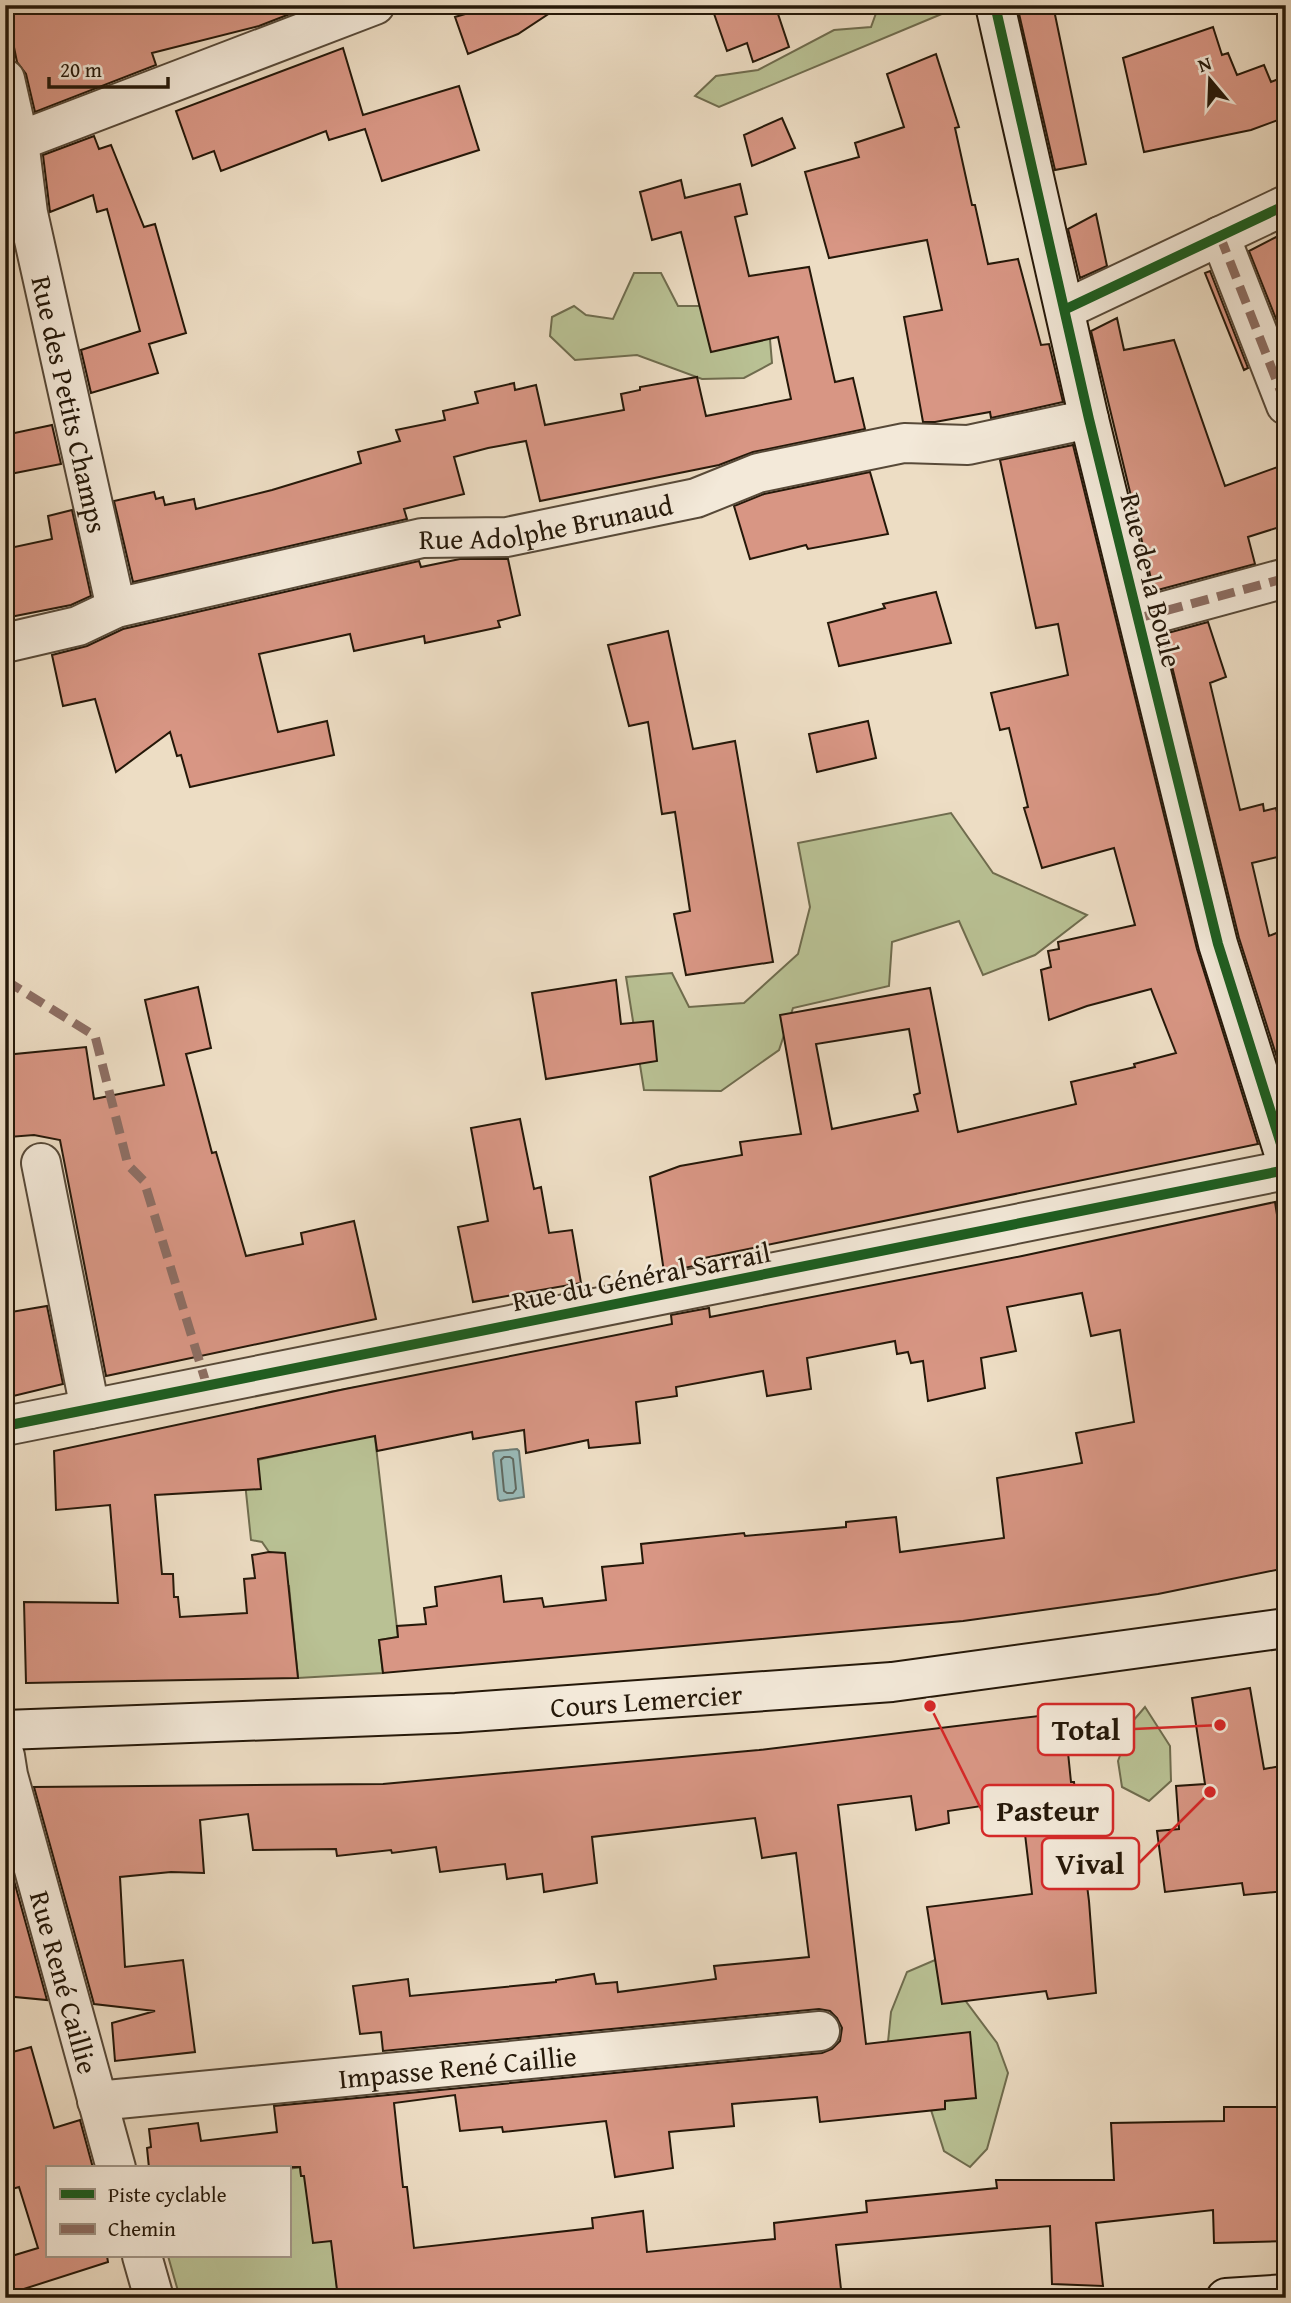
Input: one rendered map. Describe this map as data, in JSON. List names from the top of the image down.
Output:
{
  "streets": {
    "street": [
      "Rue des Petits Champs",
      "Rue Adolphe Brunaud",
      "Rue de la Boule",
      "Rue du Général Sarrail",
      "Cours Lemercier",
      "Rue René Caillie",
      "Impasse René Caillie"
    ]
  },
  "crossings": [
    ["Rue des Petits Champs", "Rue Adolphe Brunaud"],
    ["Rue Adolphe Brunaud", "Rue de la Boule"],
    ["Rue René Caillie", "Impasse René Caillie"]
  ],
  "places": ["Pasteur", "Total", "Vival"],
  "legend": ["Piste cyclable", "Chemin"],
  "scale_bar": "20 m",
  "north": "top"
}
